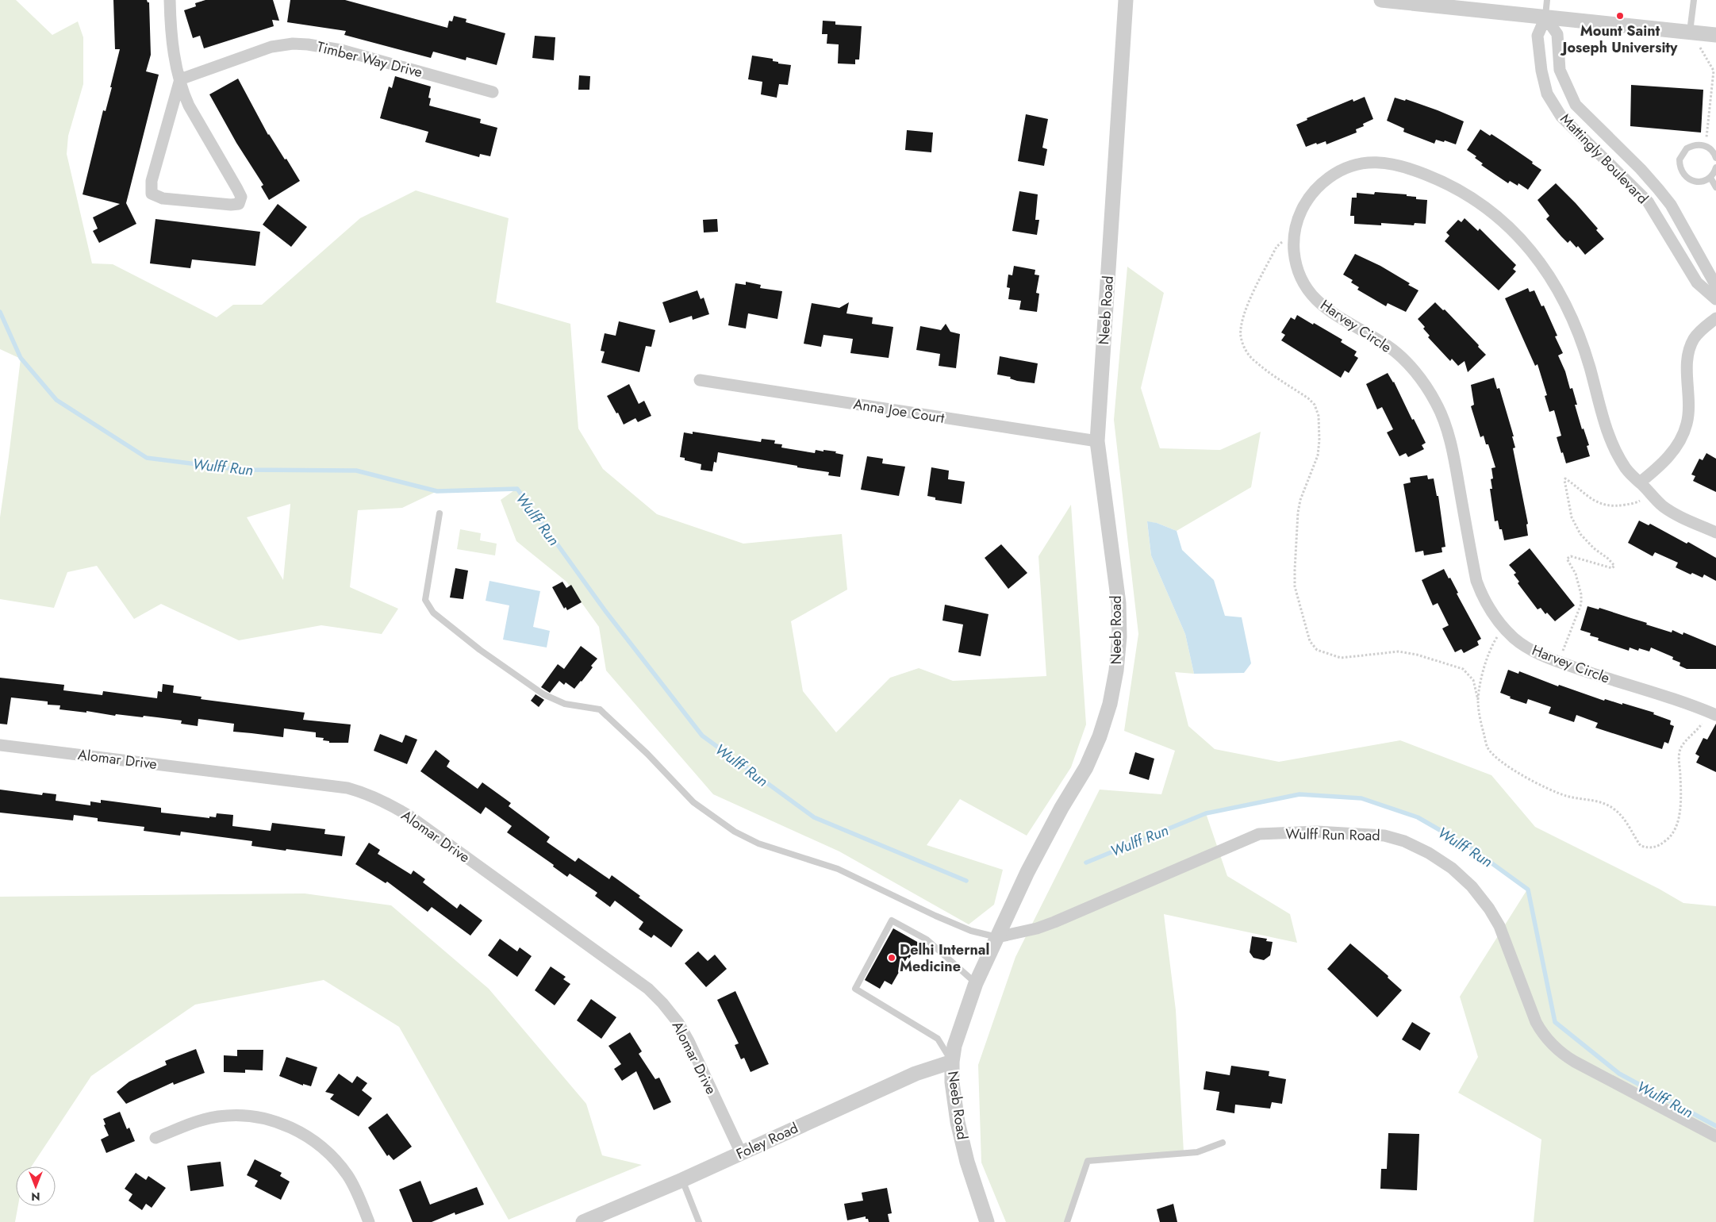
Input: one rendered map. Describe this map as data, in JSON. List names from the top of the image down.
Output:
{
  "streets": {
    "street": [
      "Timber Way Drive",
      "Mattingly Boulevard",
      "Neeb Road",
      "Harvey Circle",
      "Anna Joe Court",
      "Alomar Drive",
      "Wulff Run Road",
      "Foley Road"
    ]
  },
  "crossings": [
    ["Neeb Road", "Anna Joe Court"],
    ["Neeb Road", "Wulff Run Road"],
    ["Neeb Road", "Foley Road"],
    ["Alomar Drive", "Foley Road"]
  ],
  "water": ["Wulff Run"],
  "places": ["Mount Saint Joseph University", "Delhi Internal Medicine"],
  "north": "bottom"
}
